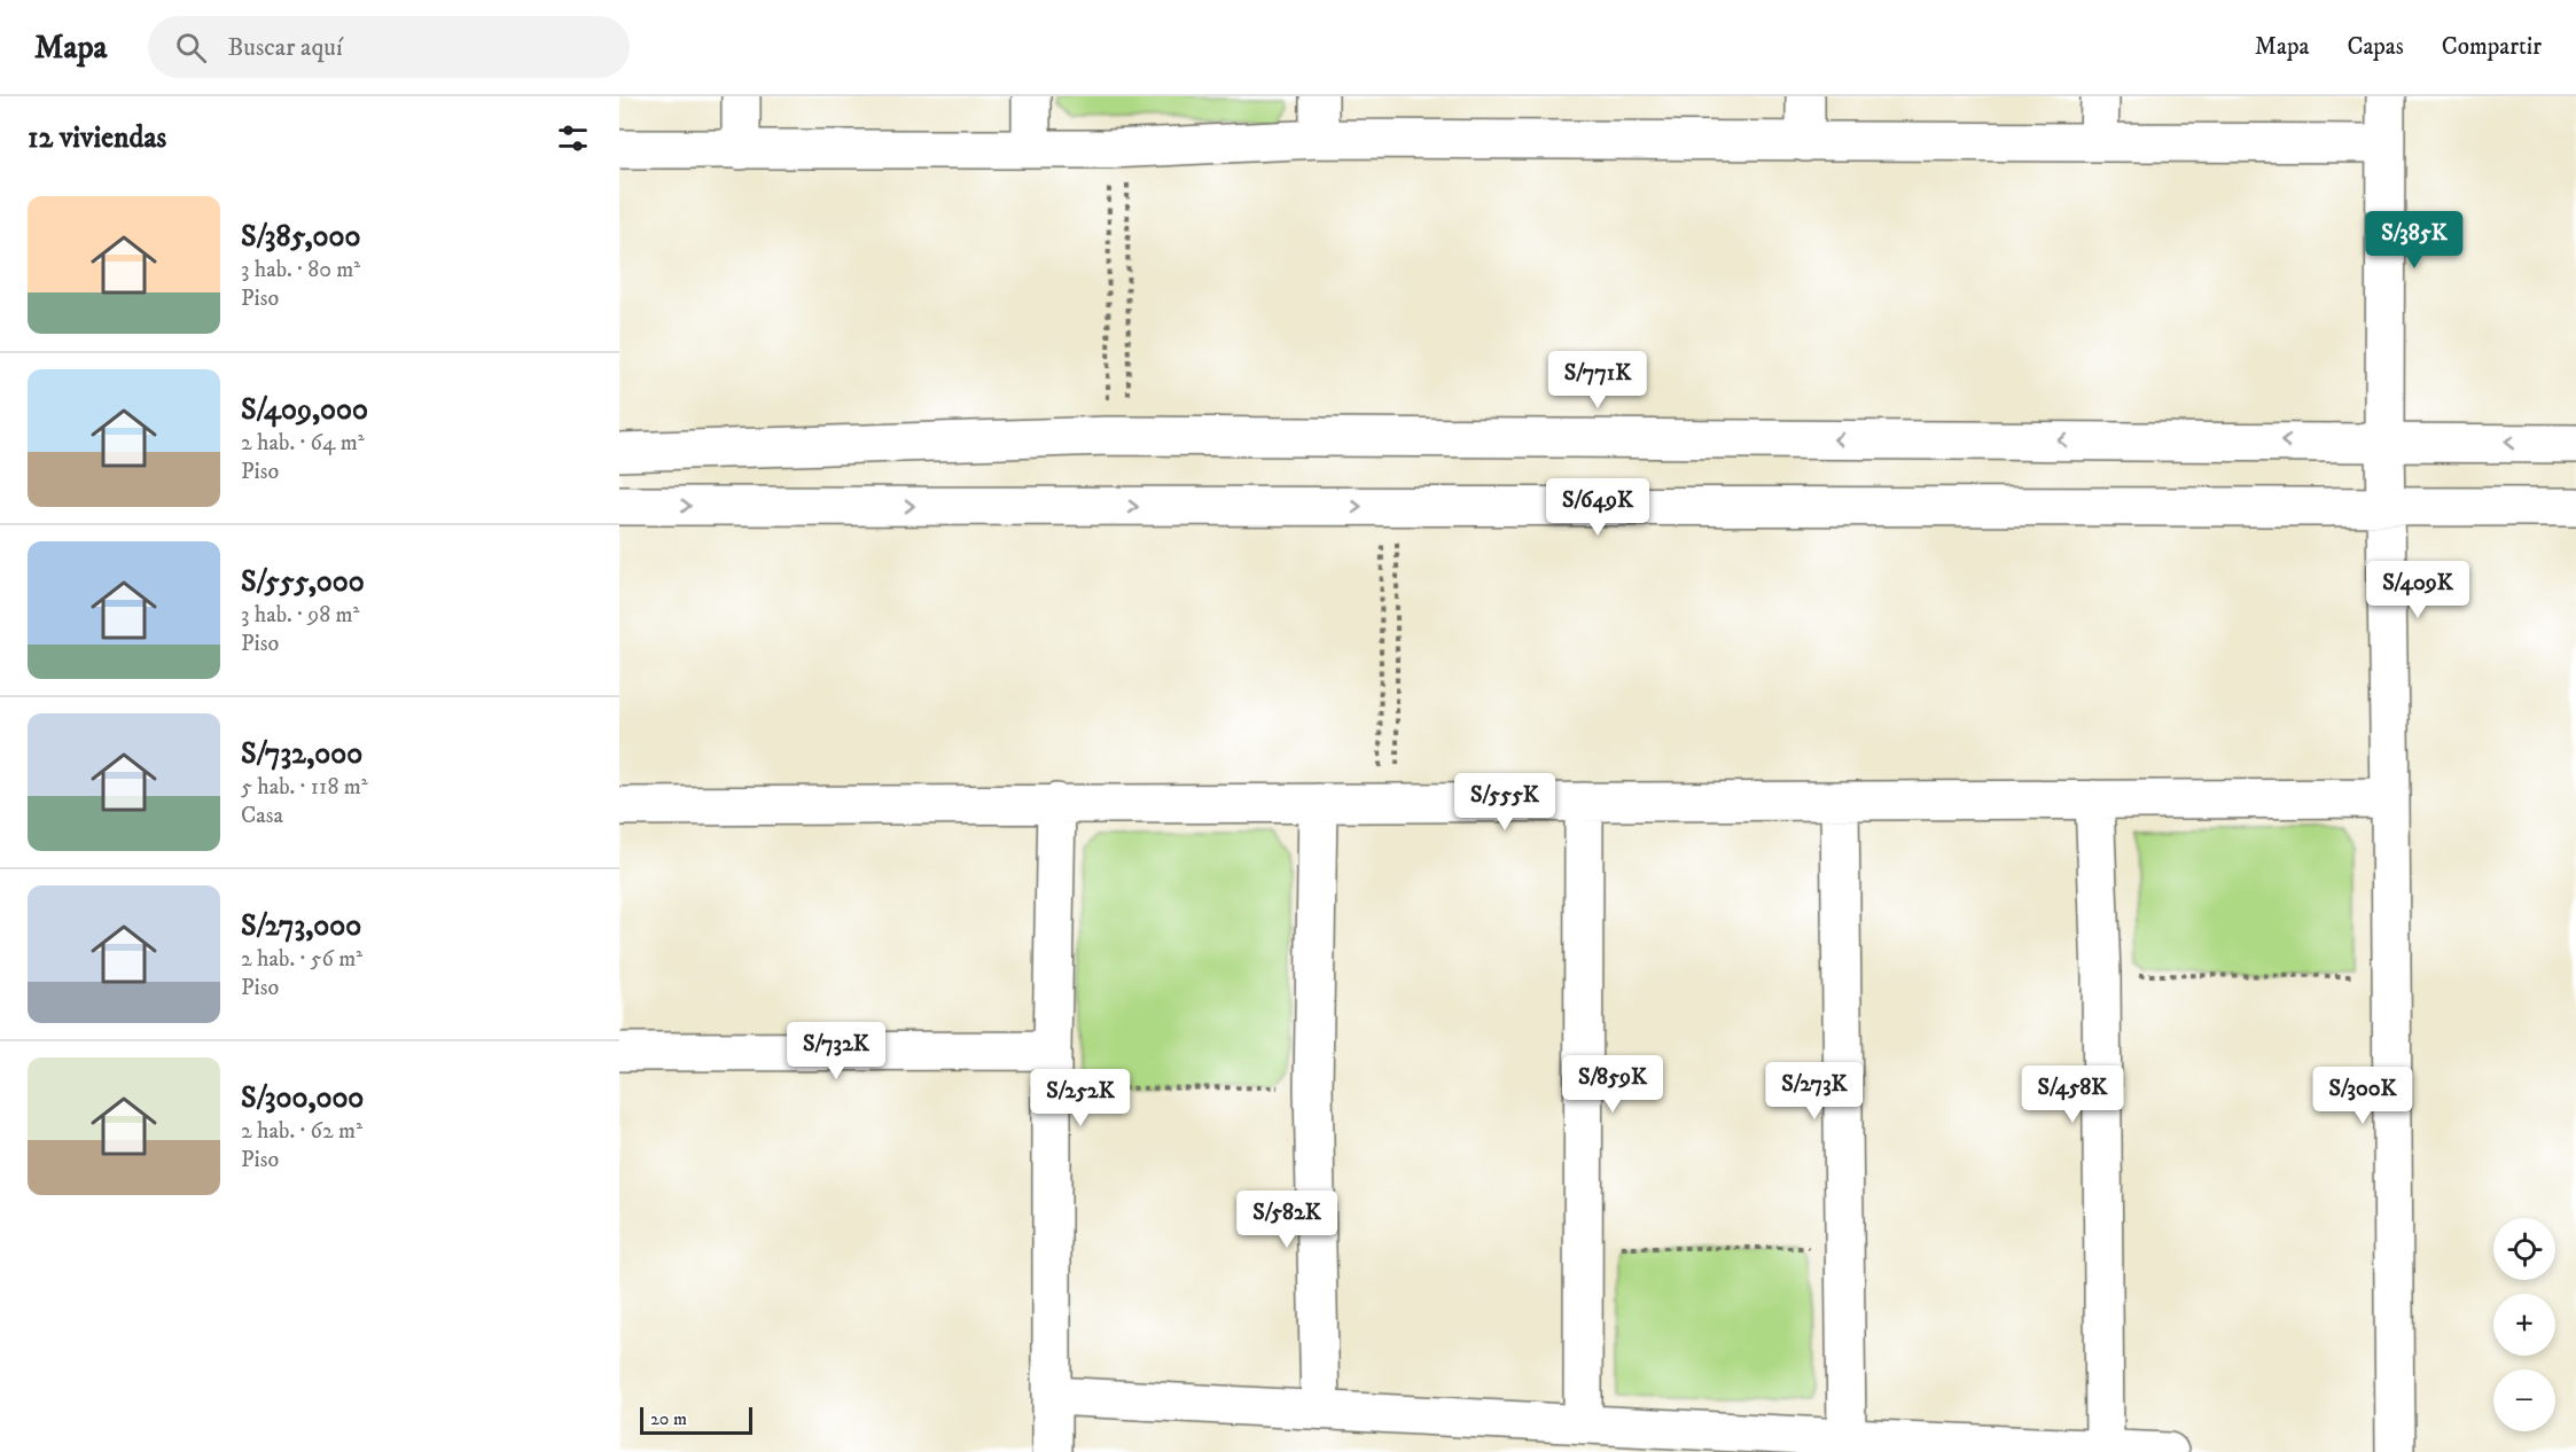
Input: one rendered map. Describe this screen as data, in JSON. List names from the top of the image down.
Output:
{
  "scale_bar": "20 m",
  "page": {
    "header": "Mapa",
    "search": "Buscar aquí",
    "nav": ["Mapa", "Capas", "Compartir"],
    "heading": "12 viviendas",
    "list": [
      {
        "name": "S/385,000",
        "note": "3 hab. · 80 m² · Piso"
      },
      {
        "name": "S/409,000",
        "note": "2 hab. · 64 m² · Piso"
      },
      {
        "name": "S/555,000",
        "note": "3 hab. · 98 m² · Piso"
      },
      {
        "name": "S/732,000",
        "note": "5 hab. · 118 m² · Casa"
      },
      {
        "name": "S/273,000",
        "note": "2 hab. · 56 m² · Piso"
      },
      {
        "name": "S/300,000",
        "note": "2 hab. · 62 m² · Piso"
      }
    ],
    "price": [
      "S/385K",
      "S/771K",
      "S/649K",
      "S/409K",
      "S/555K",
      "S/732K",
      "S/859K",
      "S/273K",
      "S/458K",
      "S/300K",
      "S/252K",
      "S/582K"
    ],
    "map_buttons": ["+", "−"],
    "scale": "20 m"
  }
}
